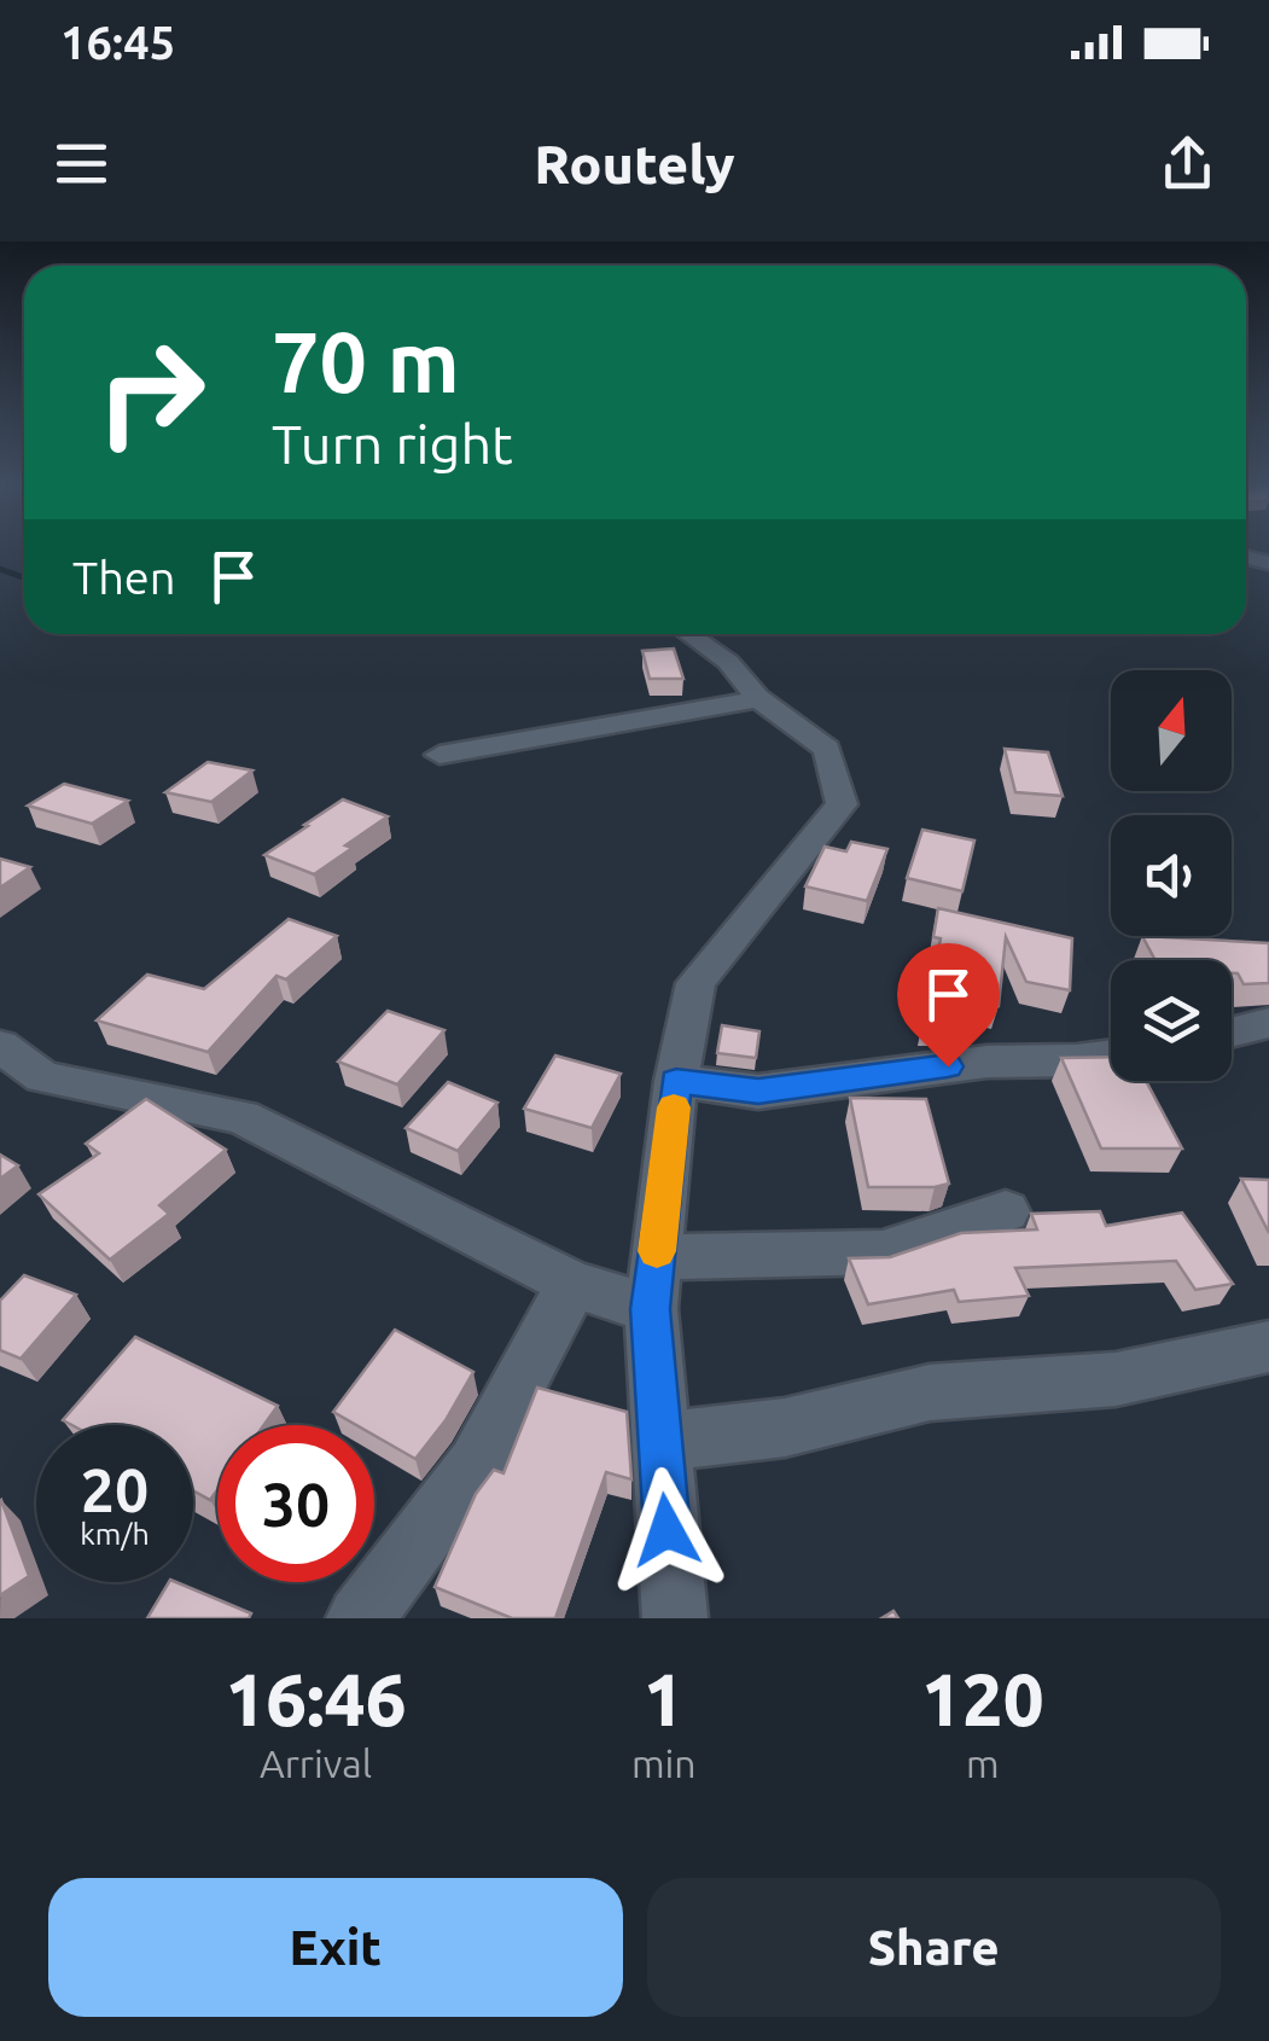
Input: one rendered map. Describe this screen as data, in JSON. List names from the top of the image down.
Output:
{
  "north": "top",
  "page": {
    "status": "16:45",
    "header": "Routely",
    "turn": ["70 m", "Turn right"],
    "then": "Then",
    "speed": "20 km/h",
    "limit": "30",
    "eta": [
      "16:46",
      "Arrival",
      "1",
      "min",
      "120",
      "m"
    ],
    "buttons": ["Exit", "Share"]
  }
}
